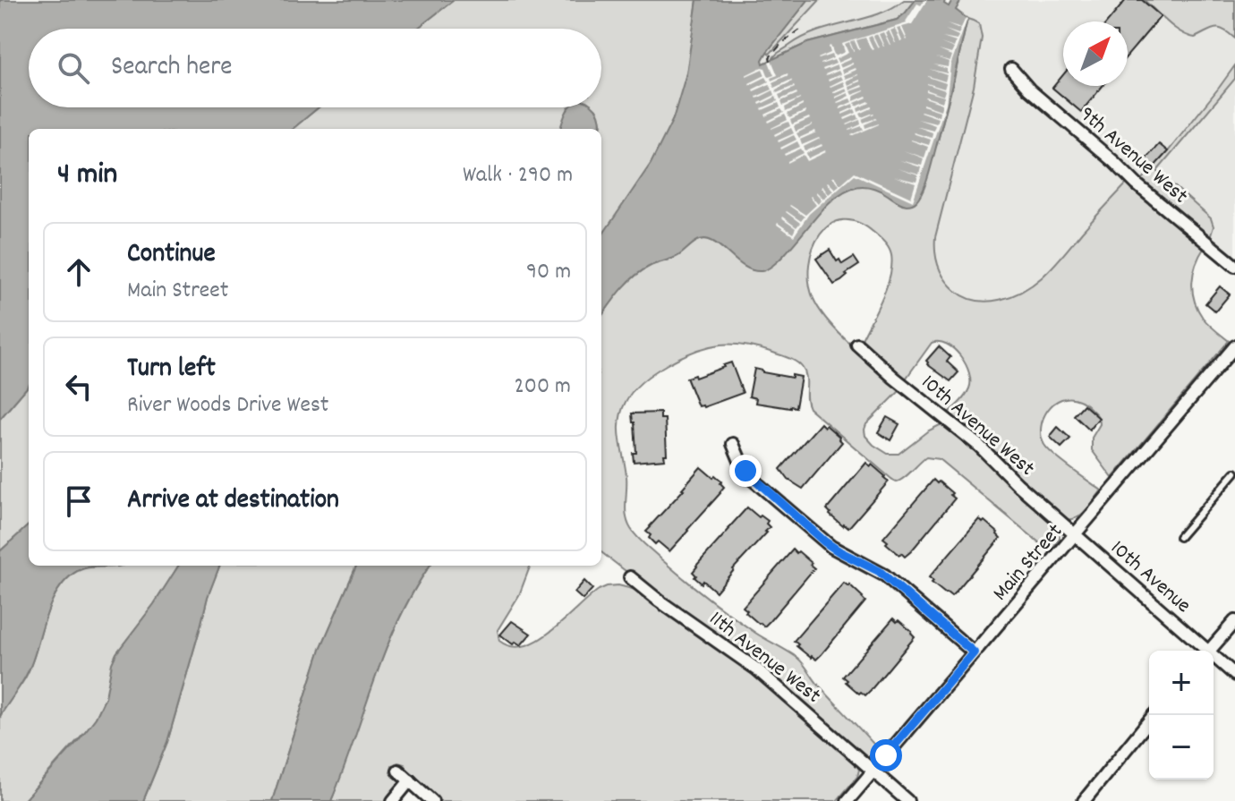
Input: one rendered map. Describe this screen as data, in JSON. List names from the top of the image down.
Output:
{
  "streets": {
    "street": [
      "9th Avenue West",
      "10th Avenue West",
      "Main Street",
      "10th Avenue",
      "11th Avenue West"
    ]
  },
  "crossings": [
    ["10th Avenue West", "Main Street"],
    ["10th Avenue West", "10th Avenue"],
    ["Main Street", "10th Avenue"],
    ["Main Street", "11th Avenue West"]
  ],
  "north": "top right",
  "page": {
    "search": "Search here",
    "heading": ["4 min", "Walk · 290 m"],
    "list": [
      ["Continue", "Main Street", "90 m"],
      ["Turn left", "River Woods Drive West", "200 m"],
      "Arrive at destination"
    ],
    "map_buttons": ["+", "−"]
  }
}
